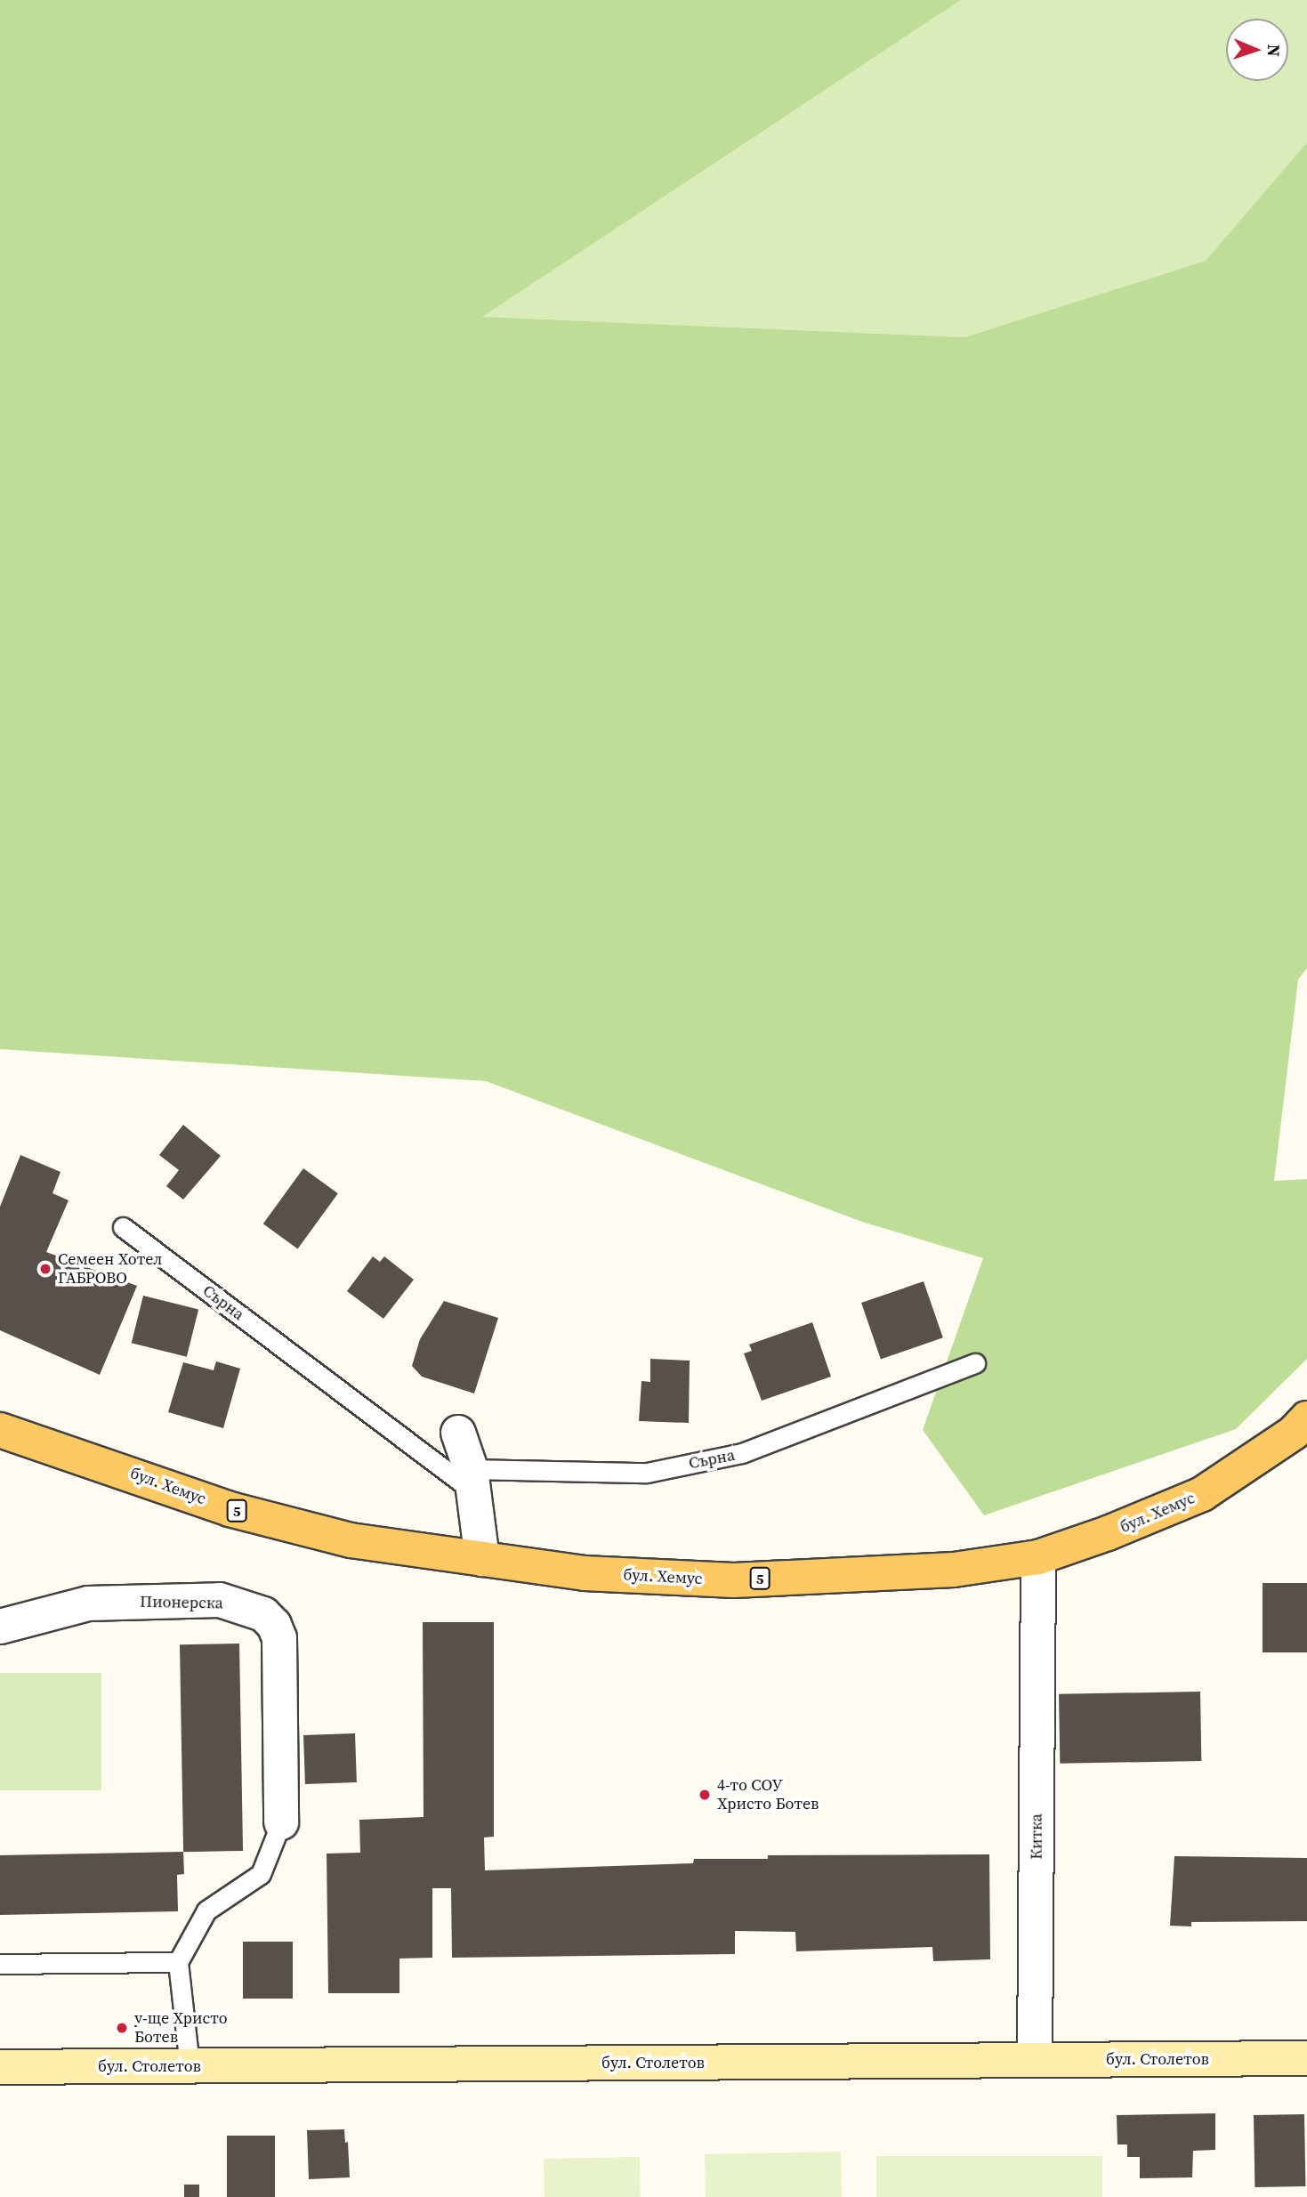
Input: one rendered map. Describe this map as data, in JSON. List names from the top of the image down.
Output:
{
  "streets": {
    "main road": ["бул. Хемус", "5", "бул. Столетов"],
    "street": ["Пионерска", "Китка"],
    "lane": ["Сърна"]
  },
  "crossings": [
    ["бул. Хемус", "Китка"],
    ["Китка", "бул. Столетов"]
  ],
  "places": ["Семеен Хотел ГАБРОВО", "4-то СОУ Христо Ботев", "у-ще Христо Ботев"],
  "north": "right"
}
